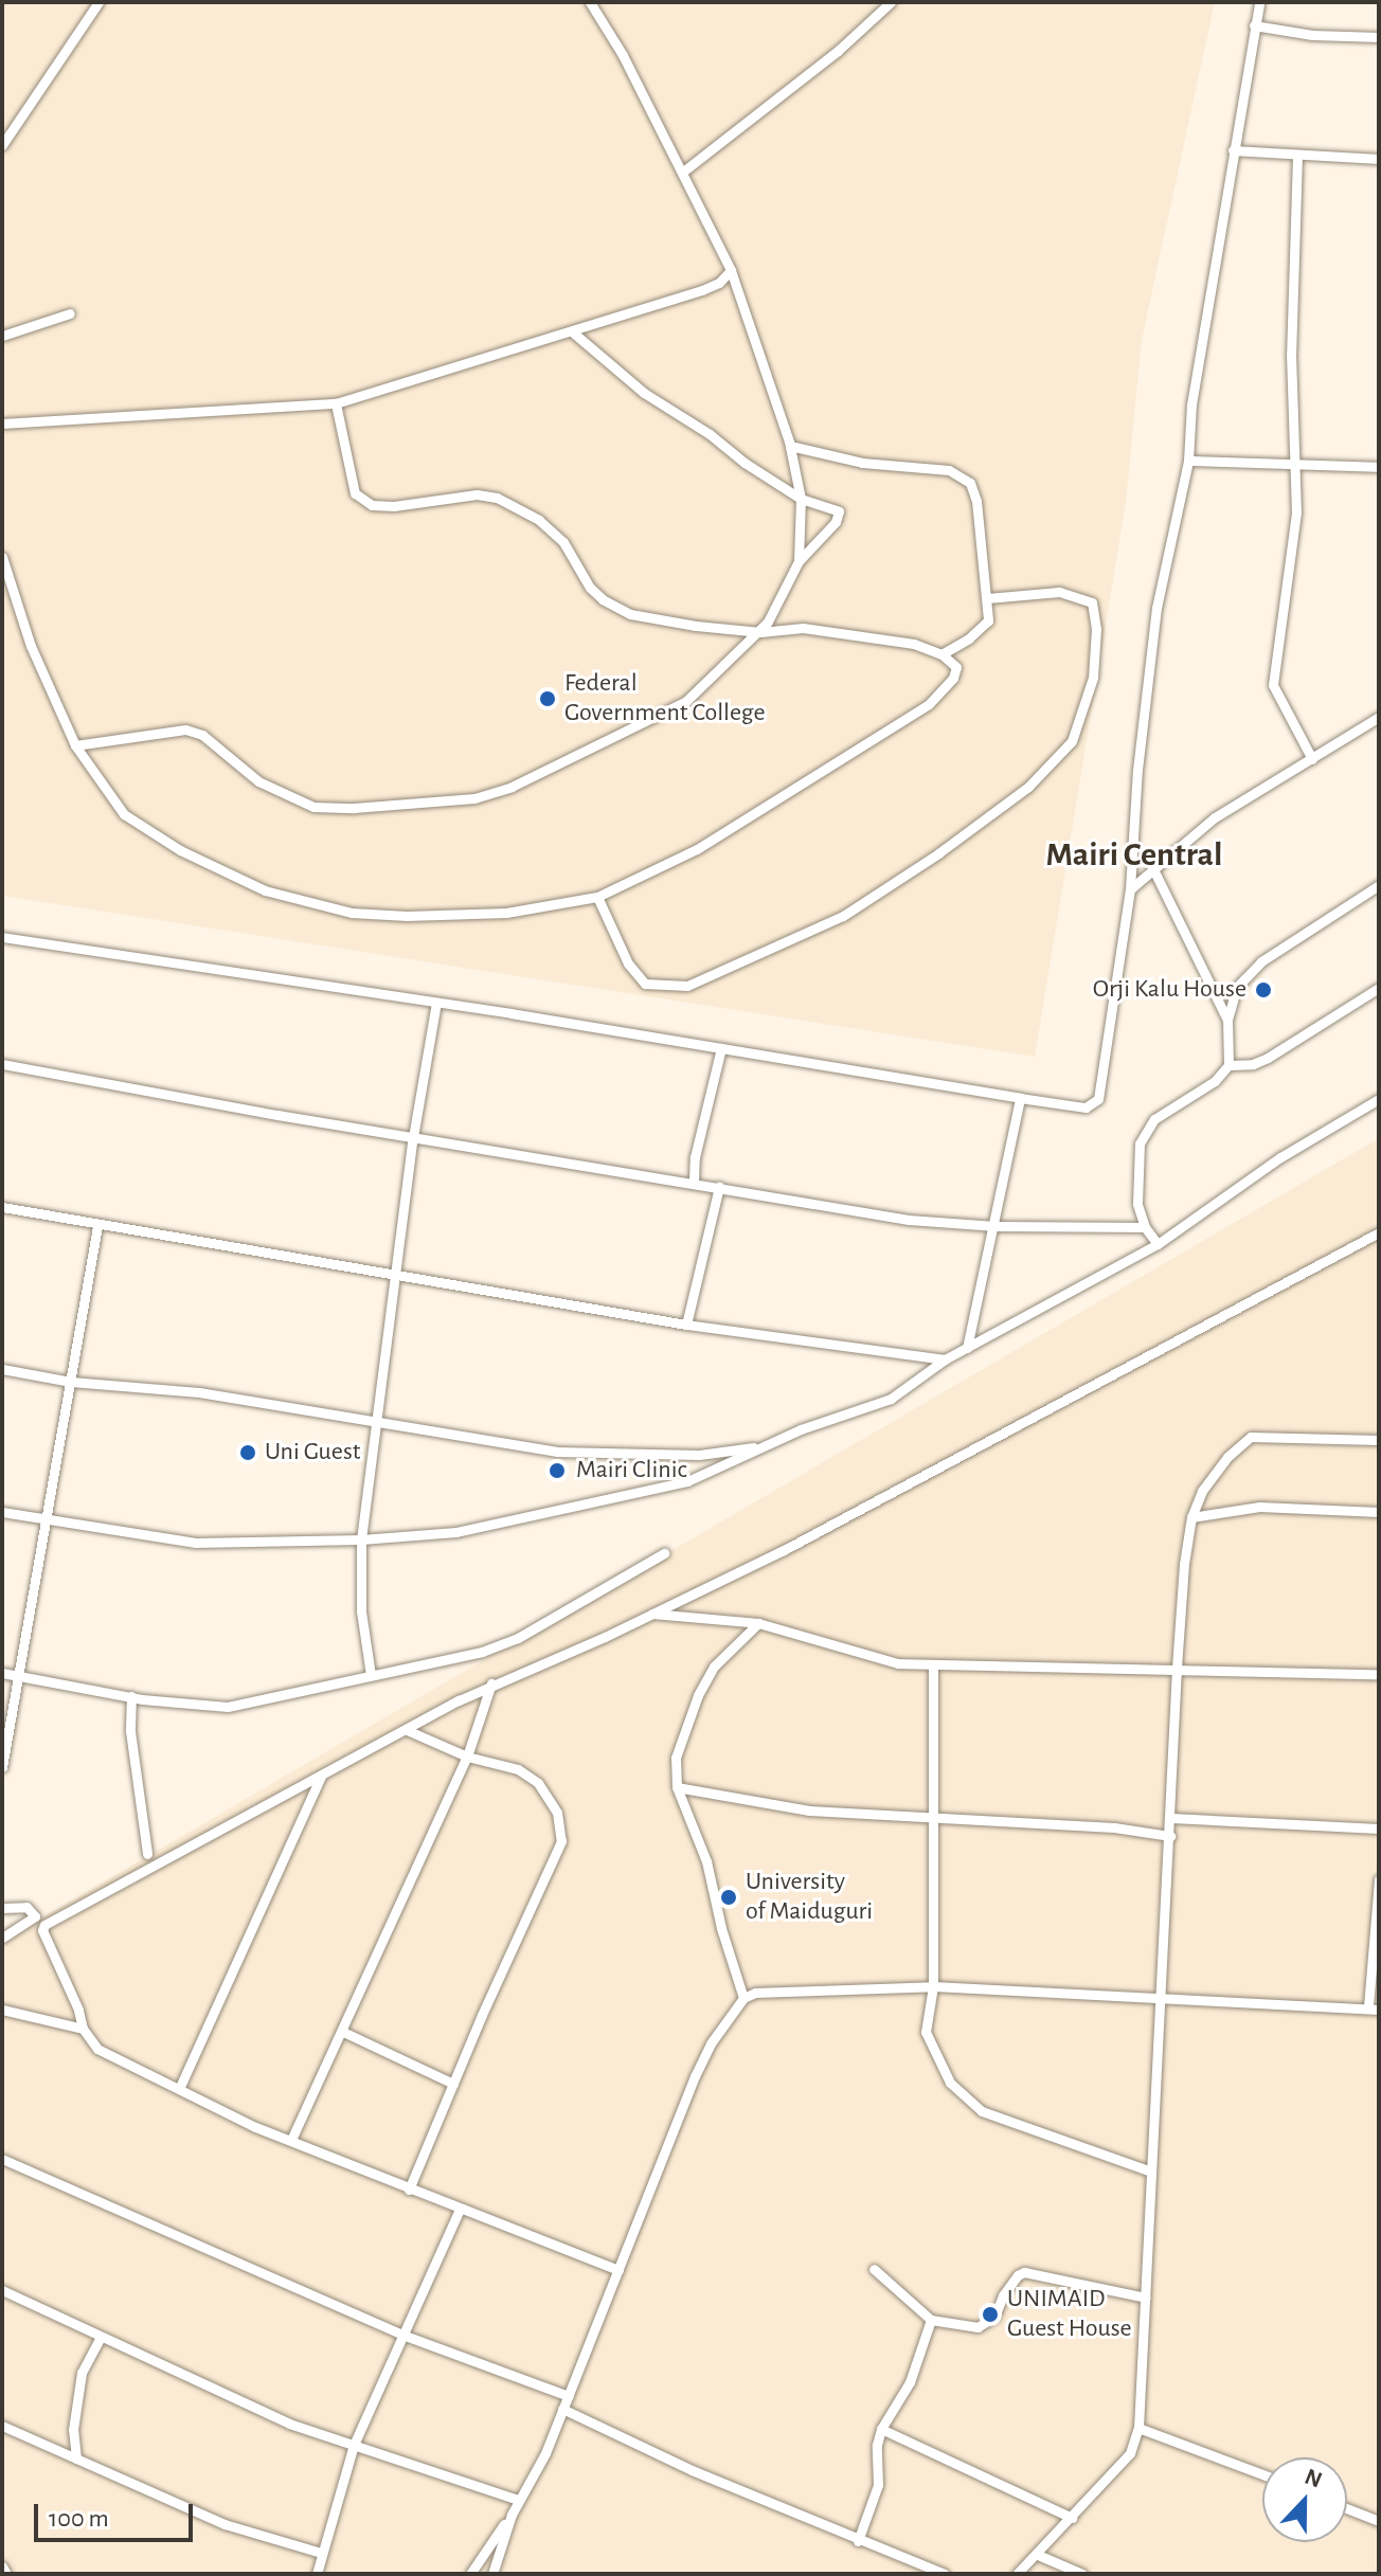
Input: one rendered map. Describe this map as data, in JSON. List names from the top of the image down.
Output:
{
  "districts": ["Mairi Central"],
  "places": [
    "Federal Government College",
    "Orji Kalu House",
    "Uni Guest",
    "Mairi Clinic",
    "University of Maiduguri",
    "UNIMAID Guest House"
  ],
  "scale_bar": "100 m",
  "north": "top"
}
